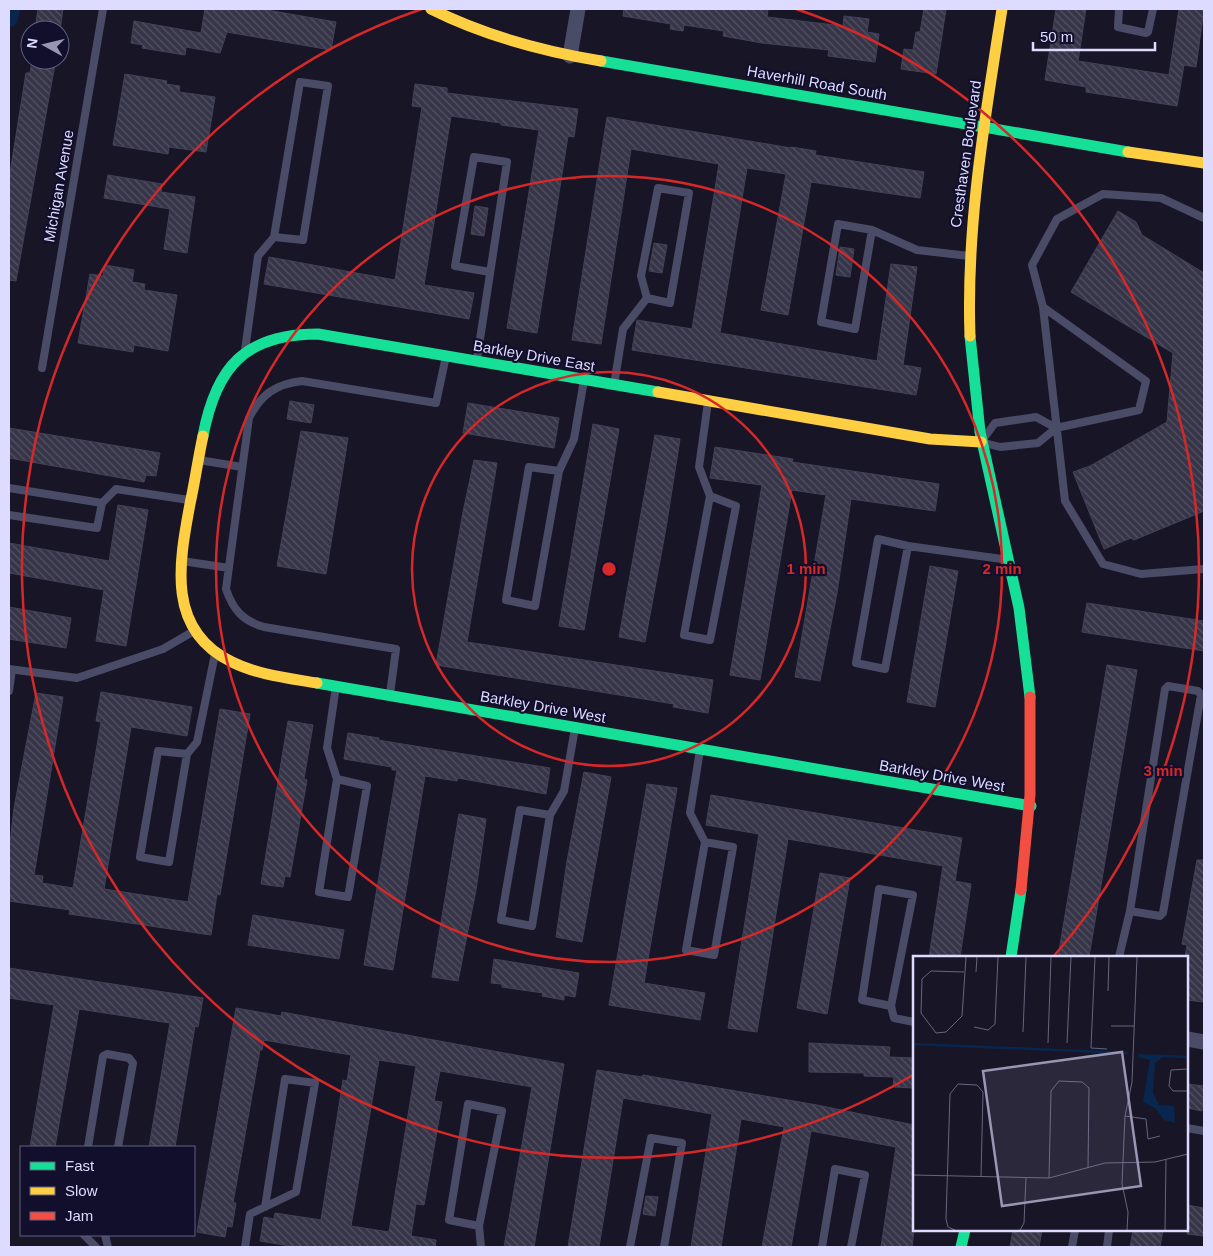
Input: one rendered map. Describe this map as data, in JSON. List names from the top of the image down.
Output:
{
  "streets": {
    "street": [
      "Haverhill Road South",
      "Cresthaven Boulevard",
      "Barkley Drive East",
      "Barkley Drive West"
    ],
    "lane": ["Michigan Avenue"]
  },
  "crossings": [
    ["Haverhill Road South", "Cresthaven Boulevard"],
    ["Cresthaven Boulevard", "Barkley Drive East"],
    ["Cresthaven Boulevard", "Barkley Drive West"],
    ["Barkley Drive East", "Barkley Drive West"]
  ],
  "legend": ["Fast", "Slow", "Jam"],
  "scale_bar": "50 m",
  "north": "left",
  "rings": ["1 min", "2 min", "3 min"]
}
